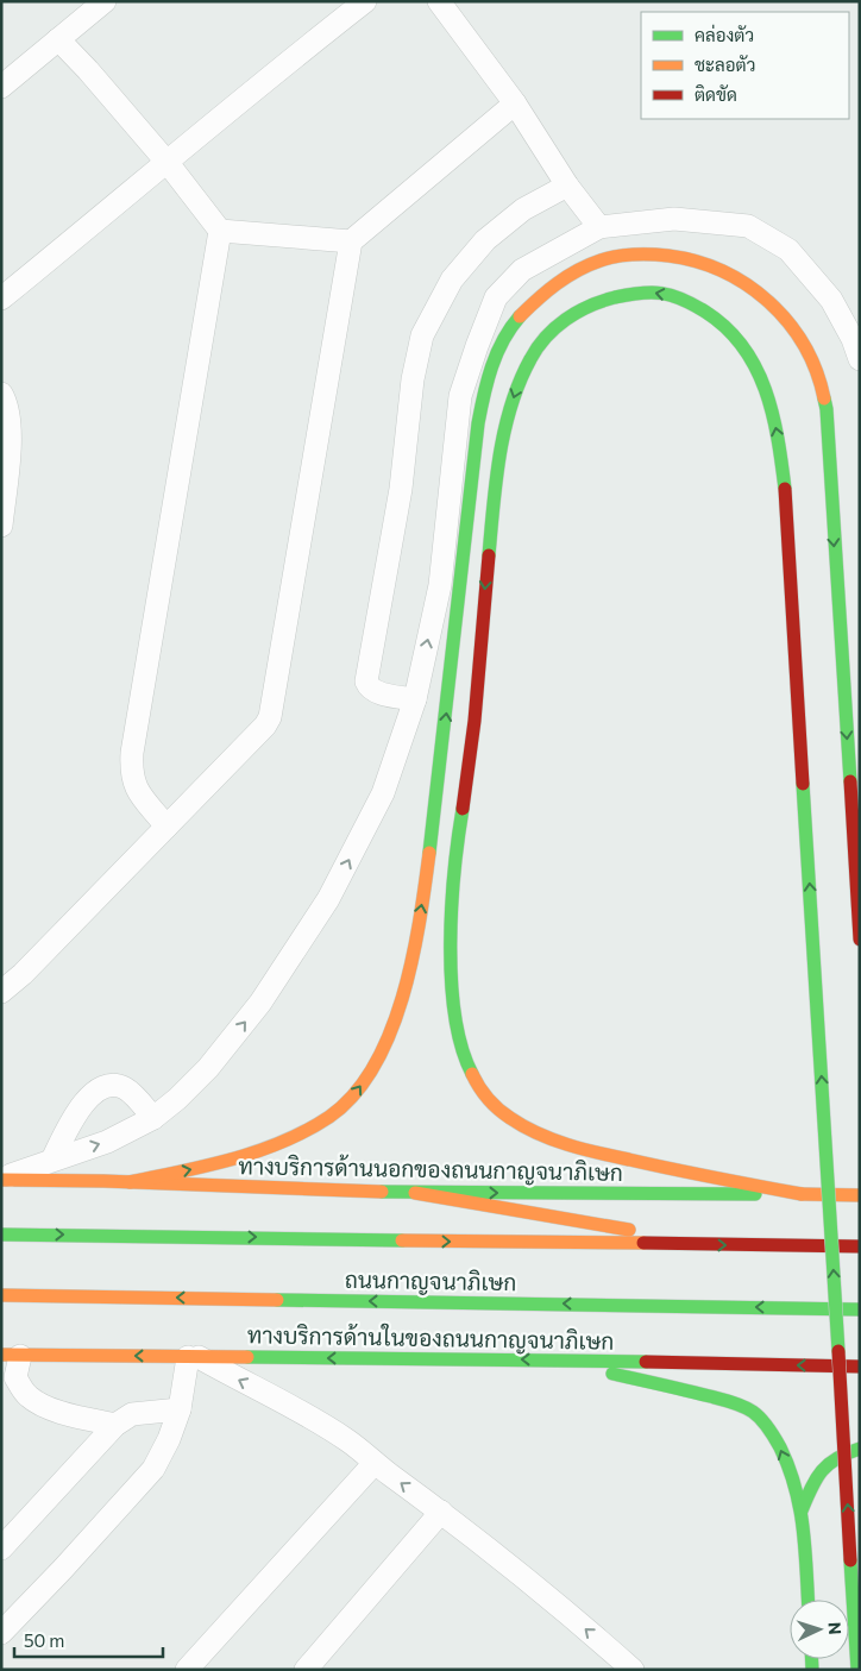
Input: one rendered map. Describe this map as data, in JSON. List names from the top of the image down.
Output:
{
  "streets": {
    "main road": ["ทางบริการด้านนอกของถนนกาญจนาภิเษก", "ถนนกาญจนาภิเษก", "ทางบริการด้านในของถนนกาญจนาภิเษก"]
  },
  "one_way": ["ทางบริการด้านในของถนนกาญจนาภิเษก"],
  "legend": ["คล่องตัว", "ชะลอตัว", "ติดขัด"],
  "scale_bar": "50 m",
  "north": "right"
}
